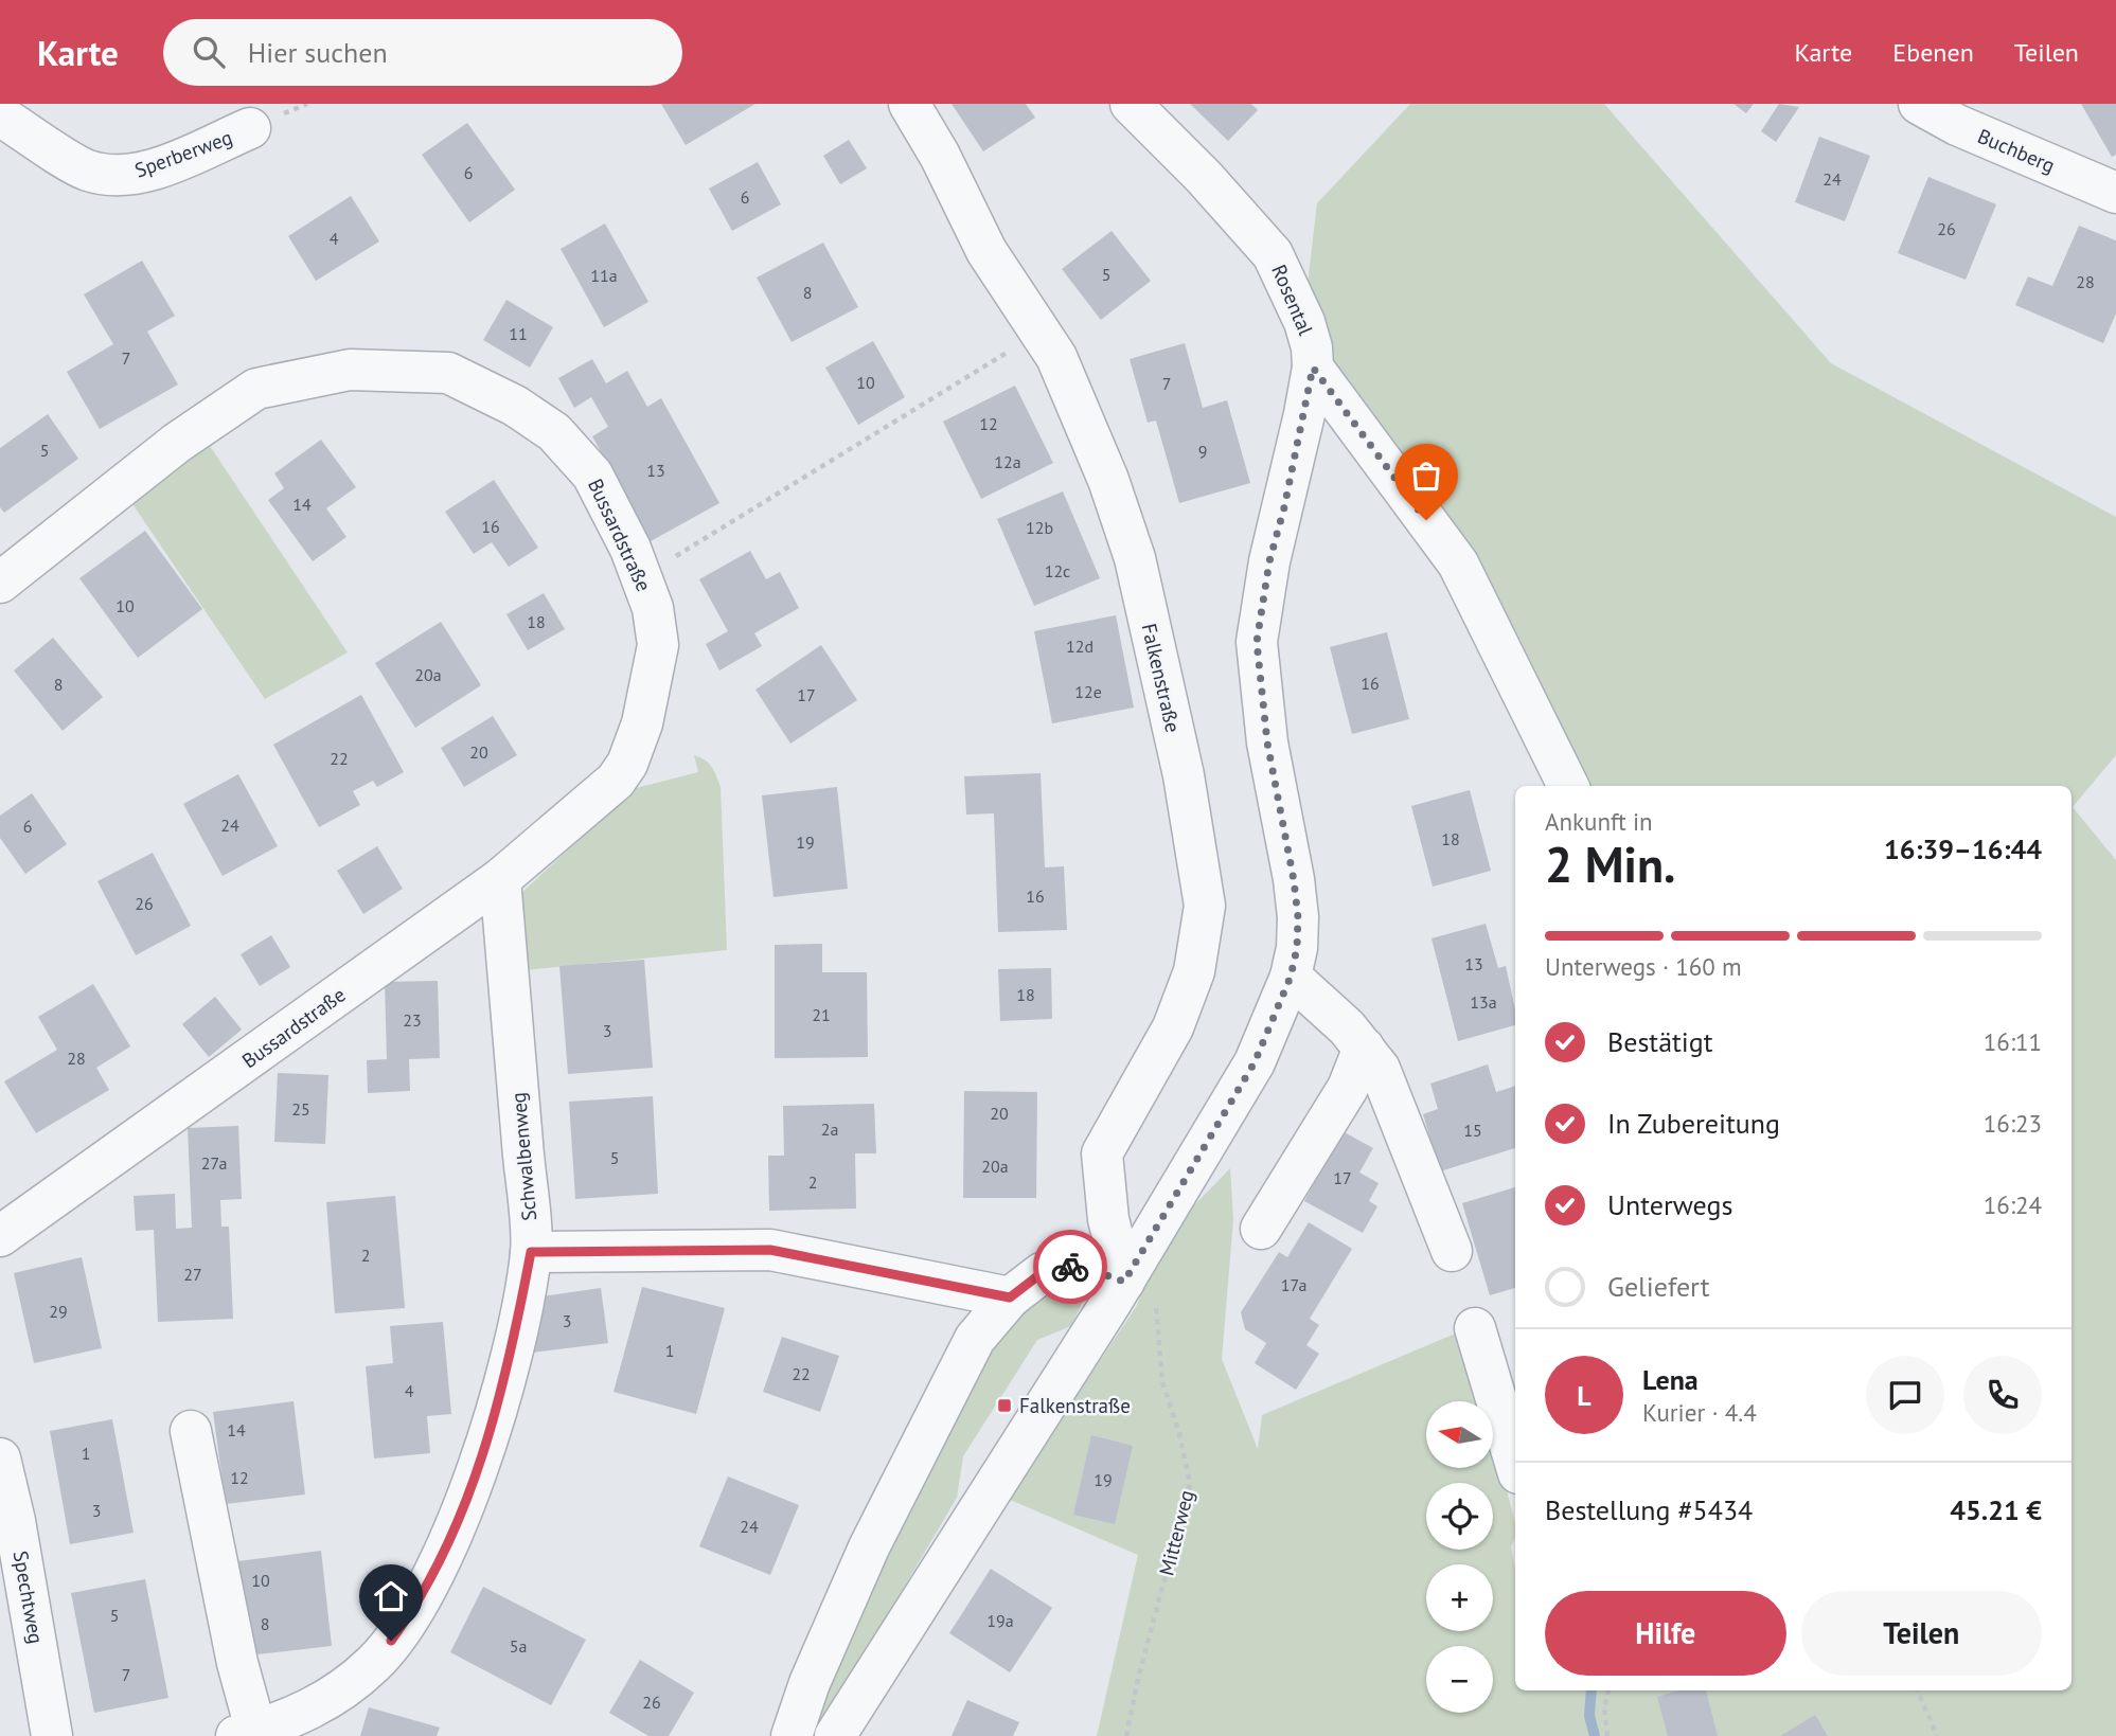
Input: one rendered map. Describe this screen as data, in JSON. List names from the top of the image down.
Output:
{
  "streets": {
    "street": [
      "Buchberg",
      "Sperberweg",
      "Rosental",
      "Bussardstraße",
      "Falkenstraße",
      "Schwalbenweg",
      "Spechtweg"
    ],
    "path": ["Mitterweg"]
  },
  "crossings": [
    ["Bussardstraße", "Schwalbenweg"]
  ],
  "places": {
    "transit": ["Falkenstraße"]
  },
  "house_numbers": [
    "6",
    "24",
    "6",
    "26",
    "4",
    "5",
    "11a",
    "28",
    "8",
    "11",
    "7",
    "10",
    "7",
    "12",
    "5",
    "9",
    "12a",
    "13",
    "14",
    "16",
    "12b",
    "12c",
    "10",
    "18",
    "12d",
    "20a",
    "16",
    "8",
    "12e",
    "17",
    "20",
    "22",
    "24",
    "6",
    "18",
    "19",
    "16",
    "26",
    "13",
    "18",
    "13a",
    "21",
    "23",
    "3",
    "28",
    "25",
    "20",
    "2a",
    "15",
    "5",
    "27a",
    "20a",
    "17",
    "2",
    "2",
    "27",
    "17a",
    "29",
    "3",
    "1",
    "22",
    "4",
    "14",
    "1",
    "12",
    "19",
    "3",
    "24",
    "10",
    "5",
    "19a",
    "8",
    "5a",
    "7",
    "26"
  ],
  "north": "left",
  "page": {
    "header": "Karte",
    "search": "Hier suchen",
    "nav": ["Karte", "Ebenen", "Teilen"],
    "heading": ["2 Min.", "Ankunft in", "16:39–16:44"],
    "panel": [
      "Lena",
      "Kurier · 4.4",
      "Bestellung #5434",
      "45.21 €"
    ],
    "bar": "Unterwegs · 160 m",
    "list": [
      ["Bestätigt", "16:11"],
      ["In Zubereitung", "16:23"],
      ["Unterwegs", "16:24"],
      "Geliefert"
    ],
    "round": "L",
    "map_buttons": ["+", "−"],
    "buttons": ["Hilfe", "Teilen"]
  }
}
